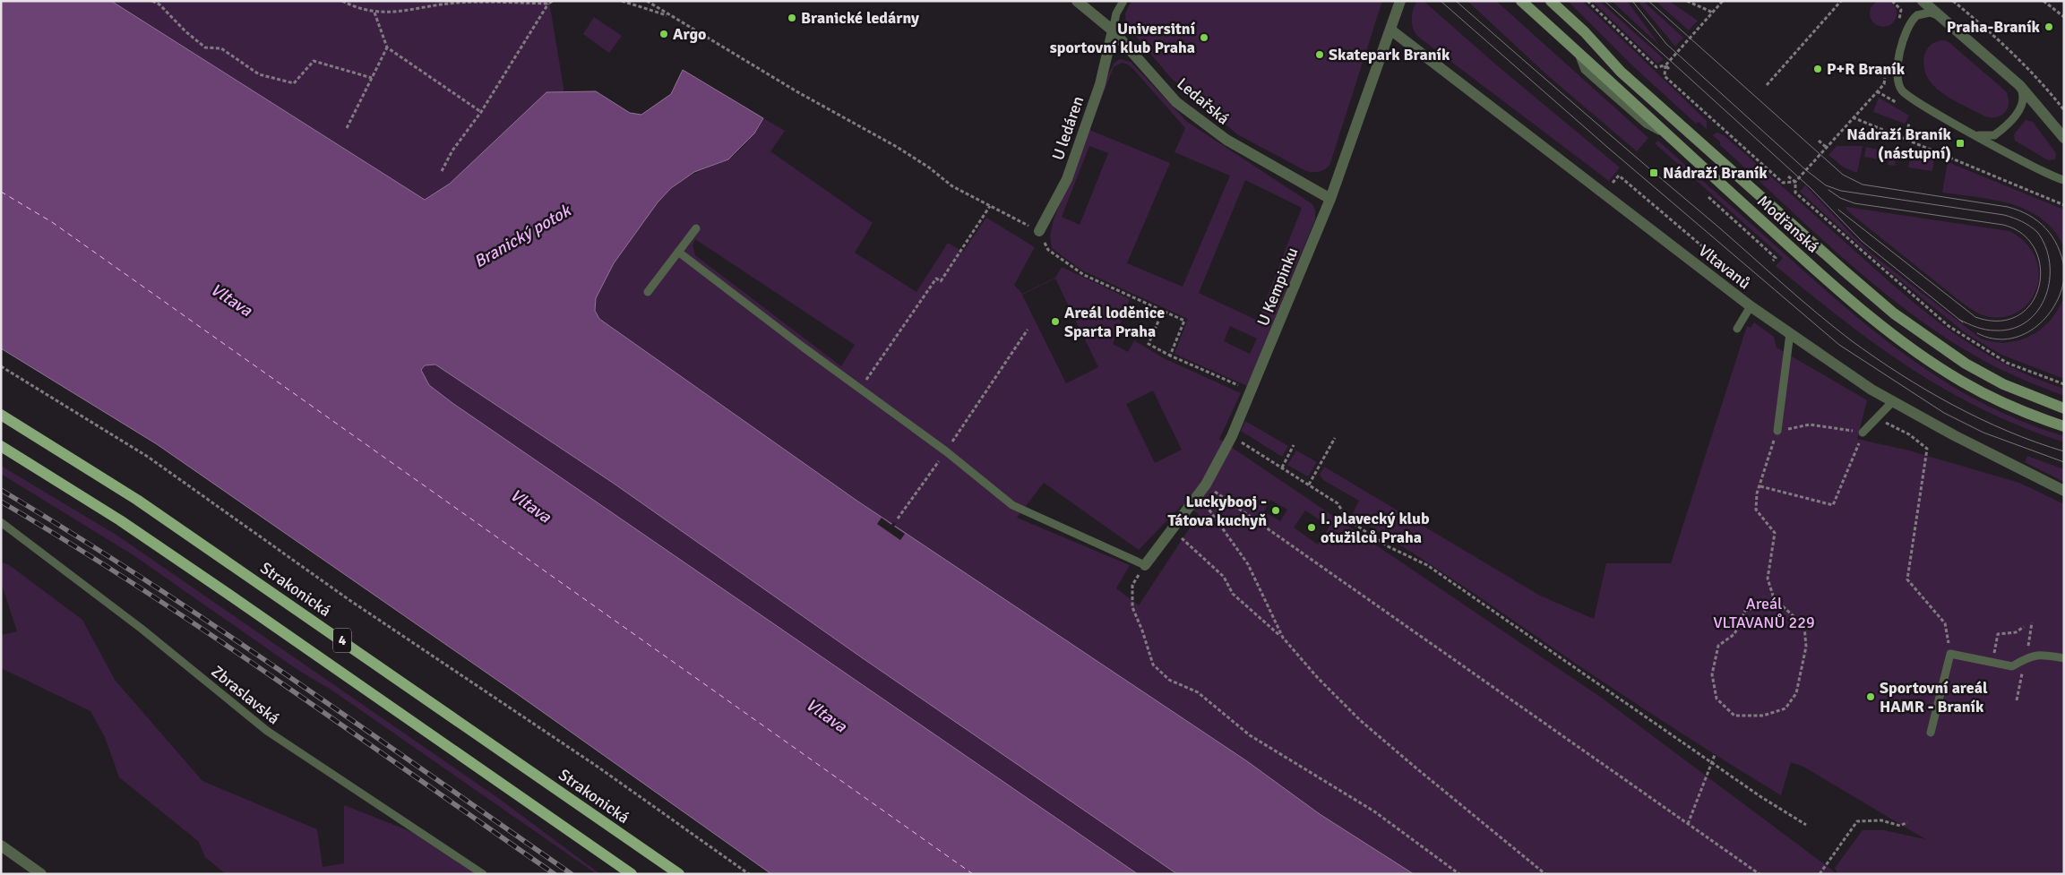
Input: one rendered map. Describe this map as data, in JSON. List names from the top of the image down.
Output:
{
  "streets": {
    "main road": ["Modřanská", "Strakonická", "4"],
    "street": [
      "Ledařská",
      "U ledáren",
      "Vltavanů",
      "U Kempinku"
    ],
    "lane": ["Zbraslavská"]
  },
  "crossings": [
    ["Ledařská", "U ledáren"],
    ["Ledařská", "U Kempinku"],
    ["Vltavanů", "U Kempinku"]
  ],
  "water": ["Branický potok", "Vltava"],
  "parks": ["Areál VLTAVANŮ 229"],
  "places": {
    "other": [
      "Branické ledárny",
      "Praha-Braník",
      "Argo",
      "Universitní sportovní klub Praha",
      "Skatepark Braník",
      "P+R Braník",
      "Areál loděnice Sparta Praha",
      "Luckybooj - Tátova kuchyň",
      "I. plavecký klub otužilců Praha",
      "Sportovní areál HAMR - Braník"
    ],
    "transit": ["Nádraží Braník (nástupní)", "Nádraží Braník"]
  }
}
